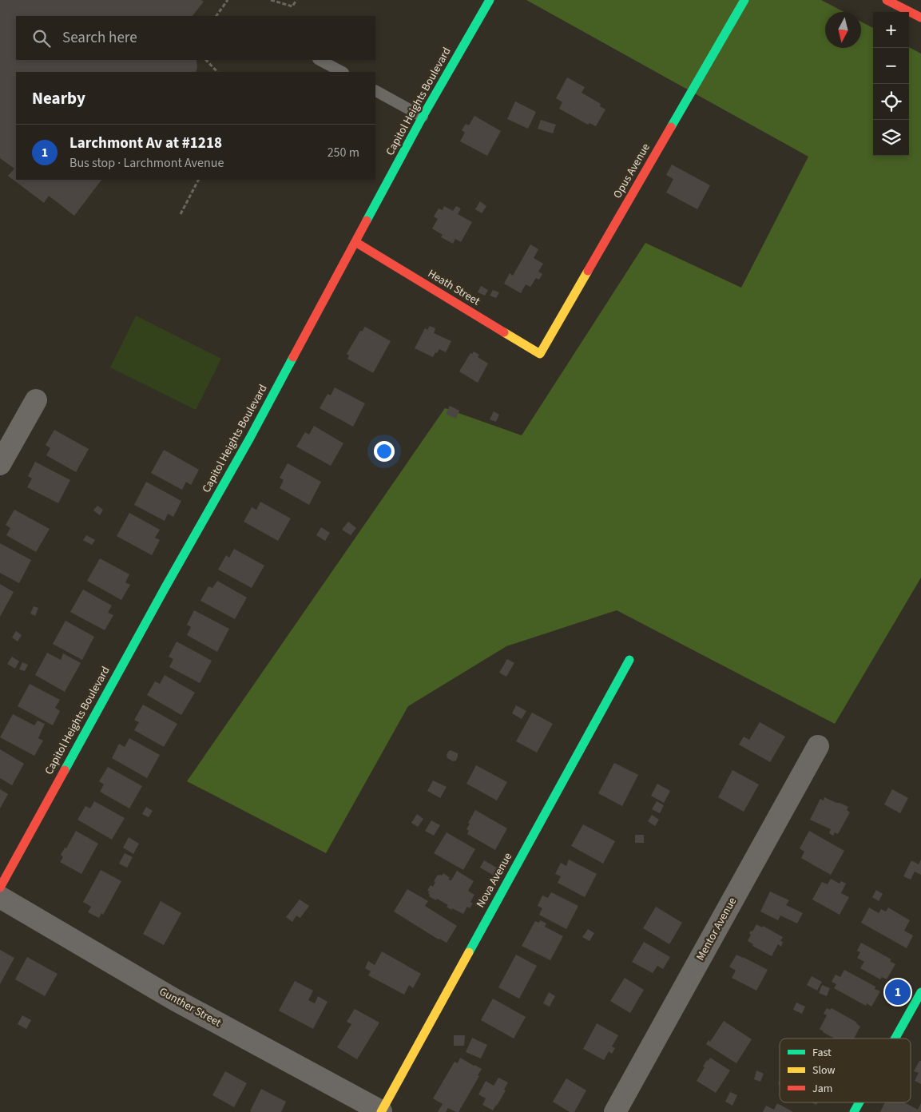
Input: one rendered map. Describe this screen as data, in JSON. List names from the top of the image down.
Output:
{
  "streets": {
    "street": [
      "Capitol Heights Boulevard",
      "Opus Avenue",
      "Heath Street",
      "Nova Avenue",
      "Mentor Avenue",
      "Gunther Street"
    ]
  },
  "crossings": [
    ["Capitol Heights Boulevard", "Heath Street"],
    ["Opus Avenue", "Heath Street"],
    ["Nova Avenue", "Gunther Street"]
  ],
  "legend": ["Fast", "Slow", "Jam"],
  "north": "bottom",
  "page": {
    "map_buttons": ["+", "−"],
    "search": "Search here",
    "heading": "Nearby",
    "list": [
      {
        "mark": "1",
        "name": "Larchmont Av at #1218",
        "note": "Bus stop · Larchmont Avenue",
        "value": "250 m"
      }
    ],
    "pins": "1"
  }
}
